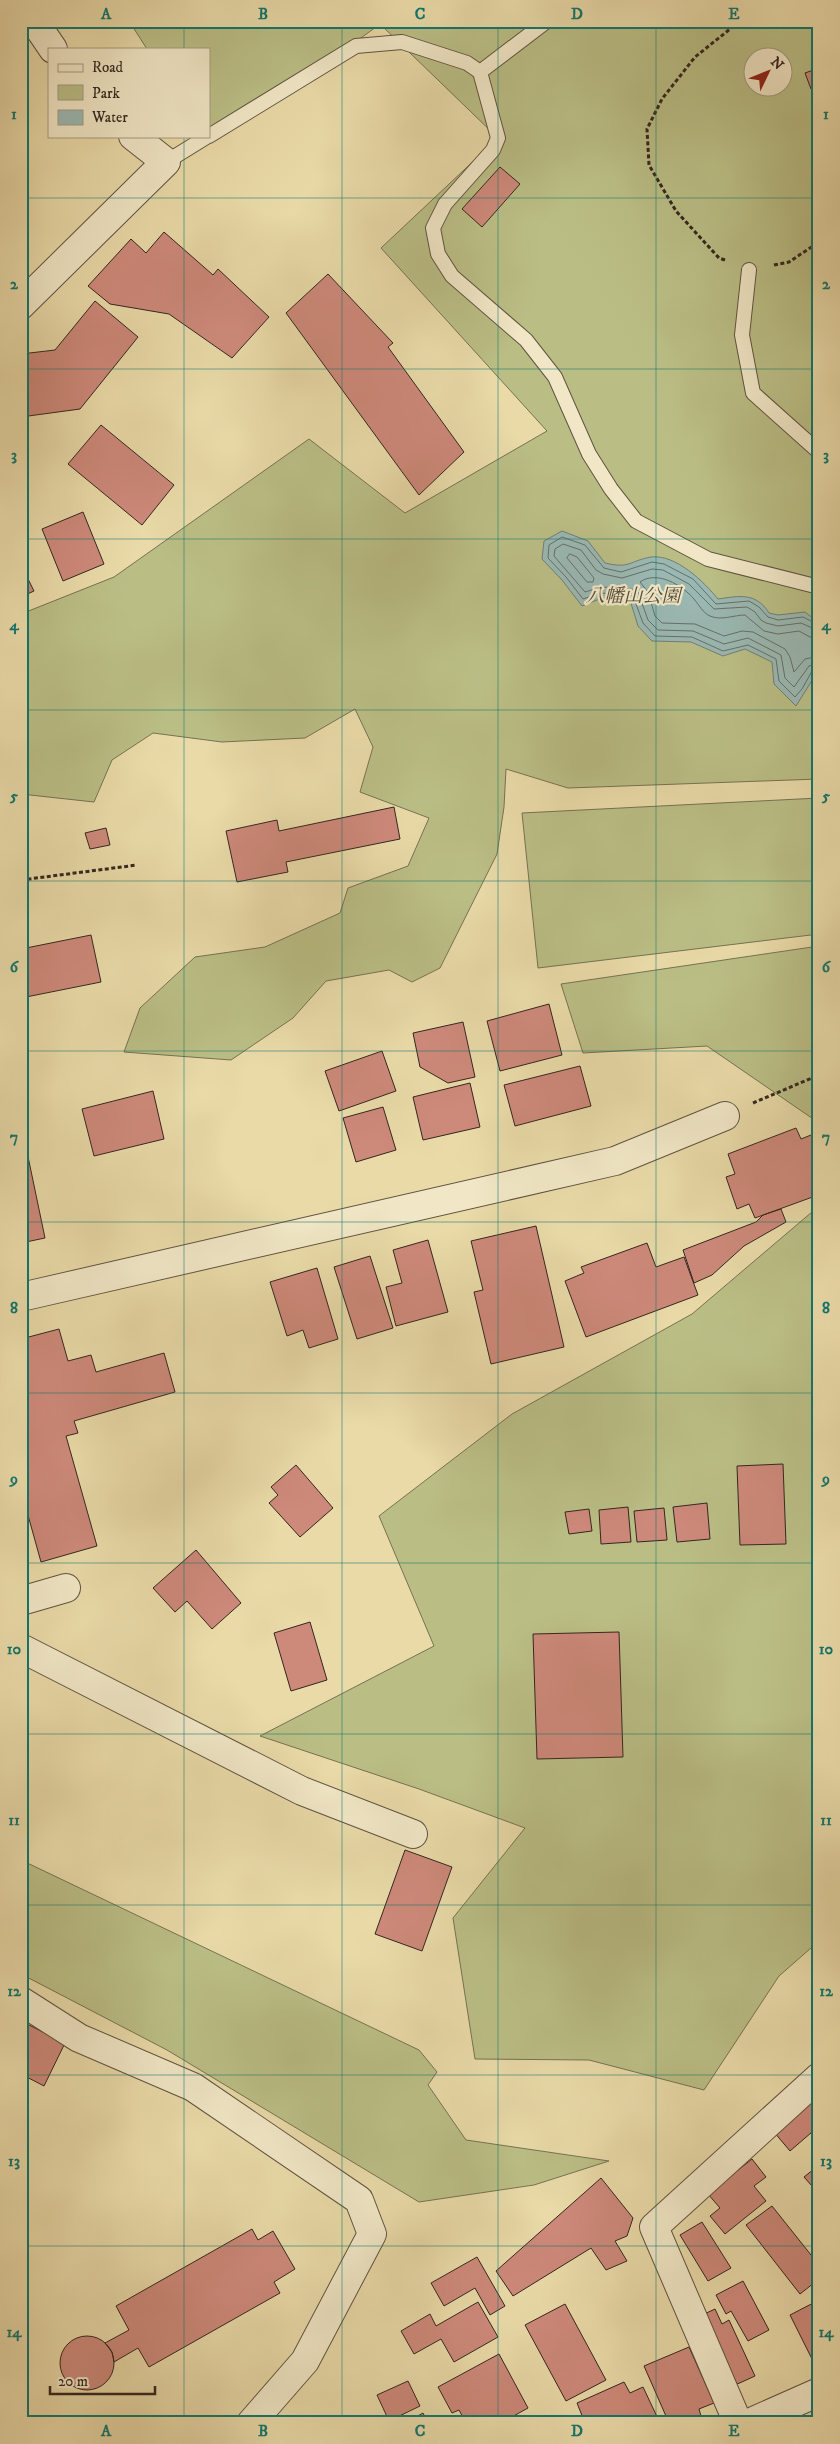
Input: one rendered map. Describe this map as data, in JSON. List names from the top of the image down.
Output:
{
  "parks": ["八幡山公園"],
  "legend": ["Road", "Park", "Water"],
  "scale_bar": "20 m",
  "north": "top right",
  "grid": {
    "columns": [
      "A",
      "B",
      "C",
      "D",
      "E"
    ],
    "rows": [
      "1",
      "2",
      "3",
      "4",
      "5",
      "6",
      "7",
      "8",
      "9",
      "10",
      "11",
      "12",
      "13",
      "14"
    ]
  }
}
